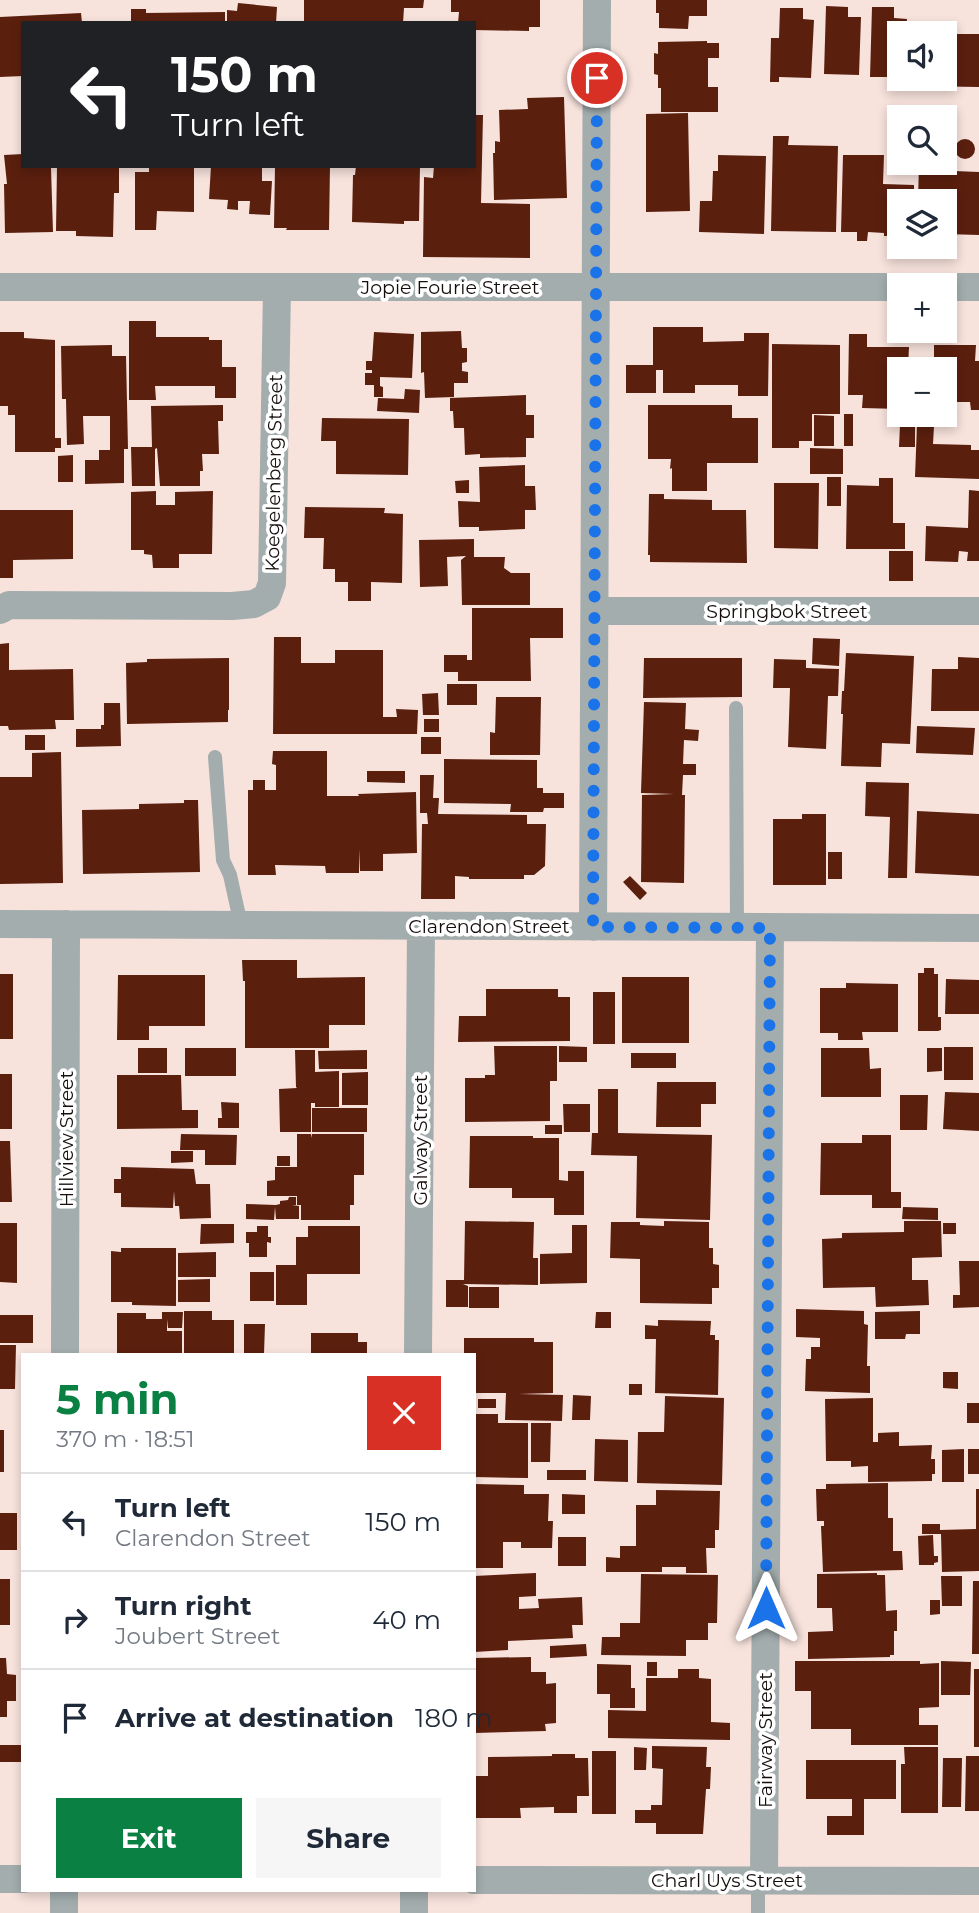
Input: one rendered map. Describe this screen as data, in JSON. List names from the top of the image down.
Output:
{
  "streets": {
    "street": [
      "Jopie Fourie Street",
      "Koegelenberg Street",
      "Springbok Street",
      "Clarendon Street",
      "Hillview Street",
      "Galway Street",
      "Fairway Street",
      "Charl Uys Street"
    ]
  },
  "crossings": [
    ["Jopie Fourie Street", "Koegelenberg Street"],
    ["Clarendon Street", "Hillview Street"],
    ["Clarendon Street", "Galway Street"],
    ["Clarendon Street", "Fairway Street"],
    ["Fairway Street", "Charl Uys Street"]
  ],
  "page": {
    "map_buttons": ["+", "−"],
    "turn": ["150 m", "Turn left"],
    "heading": ["5 min", "370 m · 18:51"],
    "list": [
      {
        "name": "Turn left",
        "note": "Clarendon Street",
        "value": "150 m"
      },
      {
        "name": "Turn right",
        "note": "Joubert Street",
        "value": "40 m"
      },
      {
        "name": "Arrive at destination",
        "value": "180 m"
      }
    ],
    "buttons": ["Exit", "Share"]
  }
}
